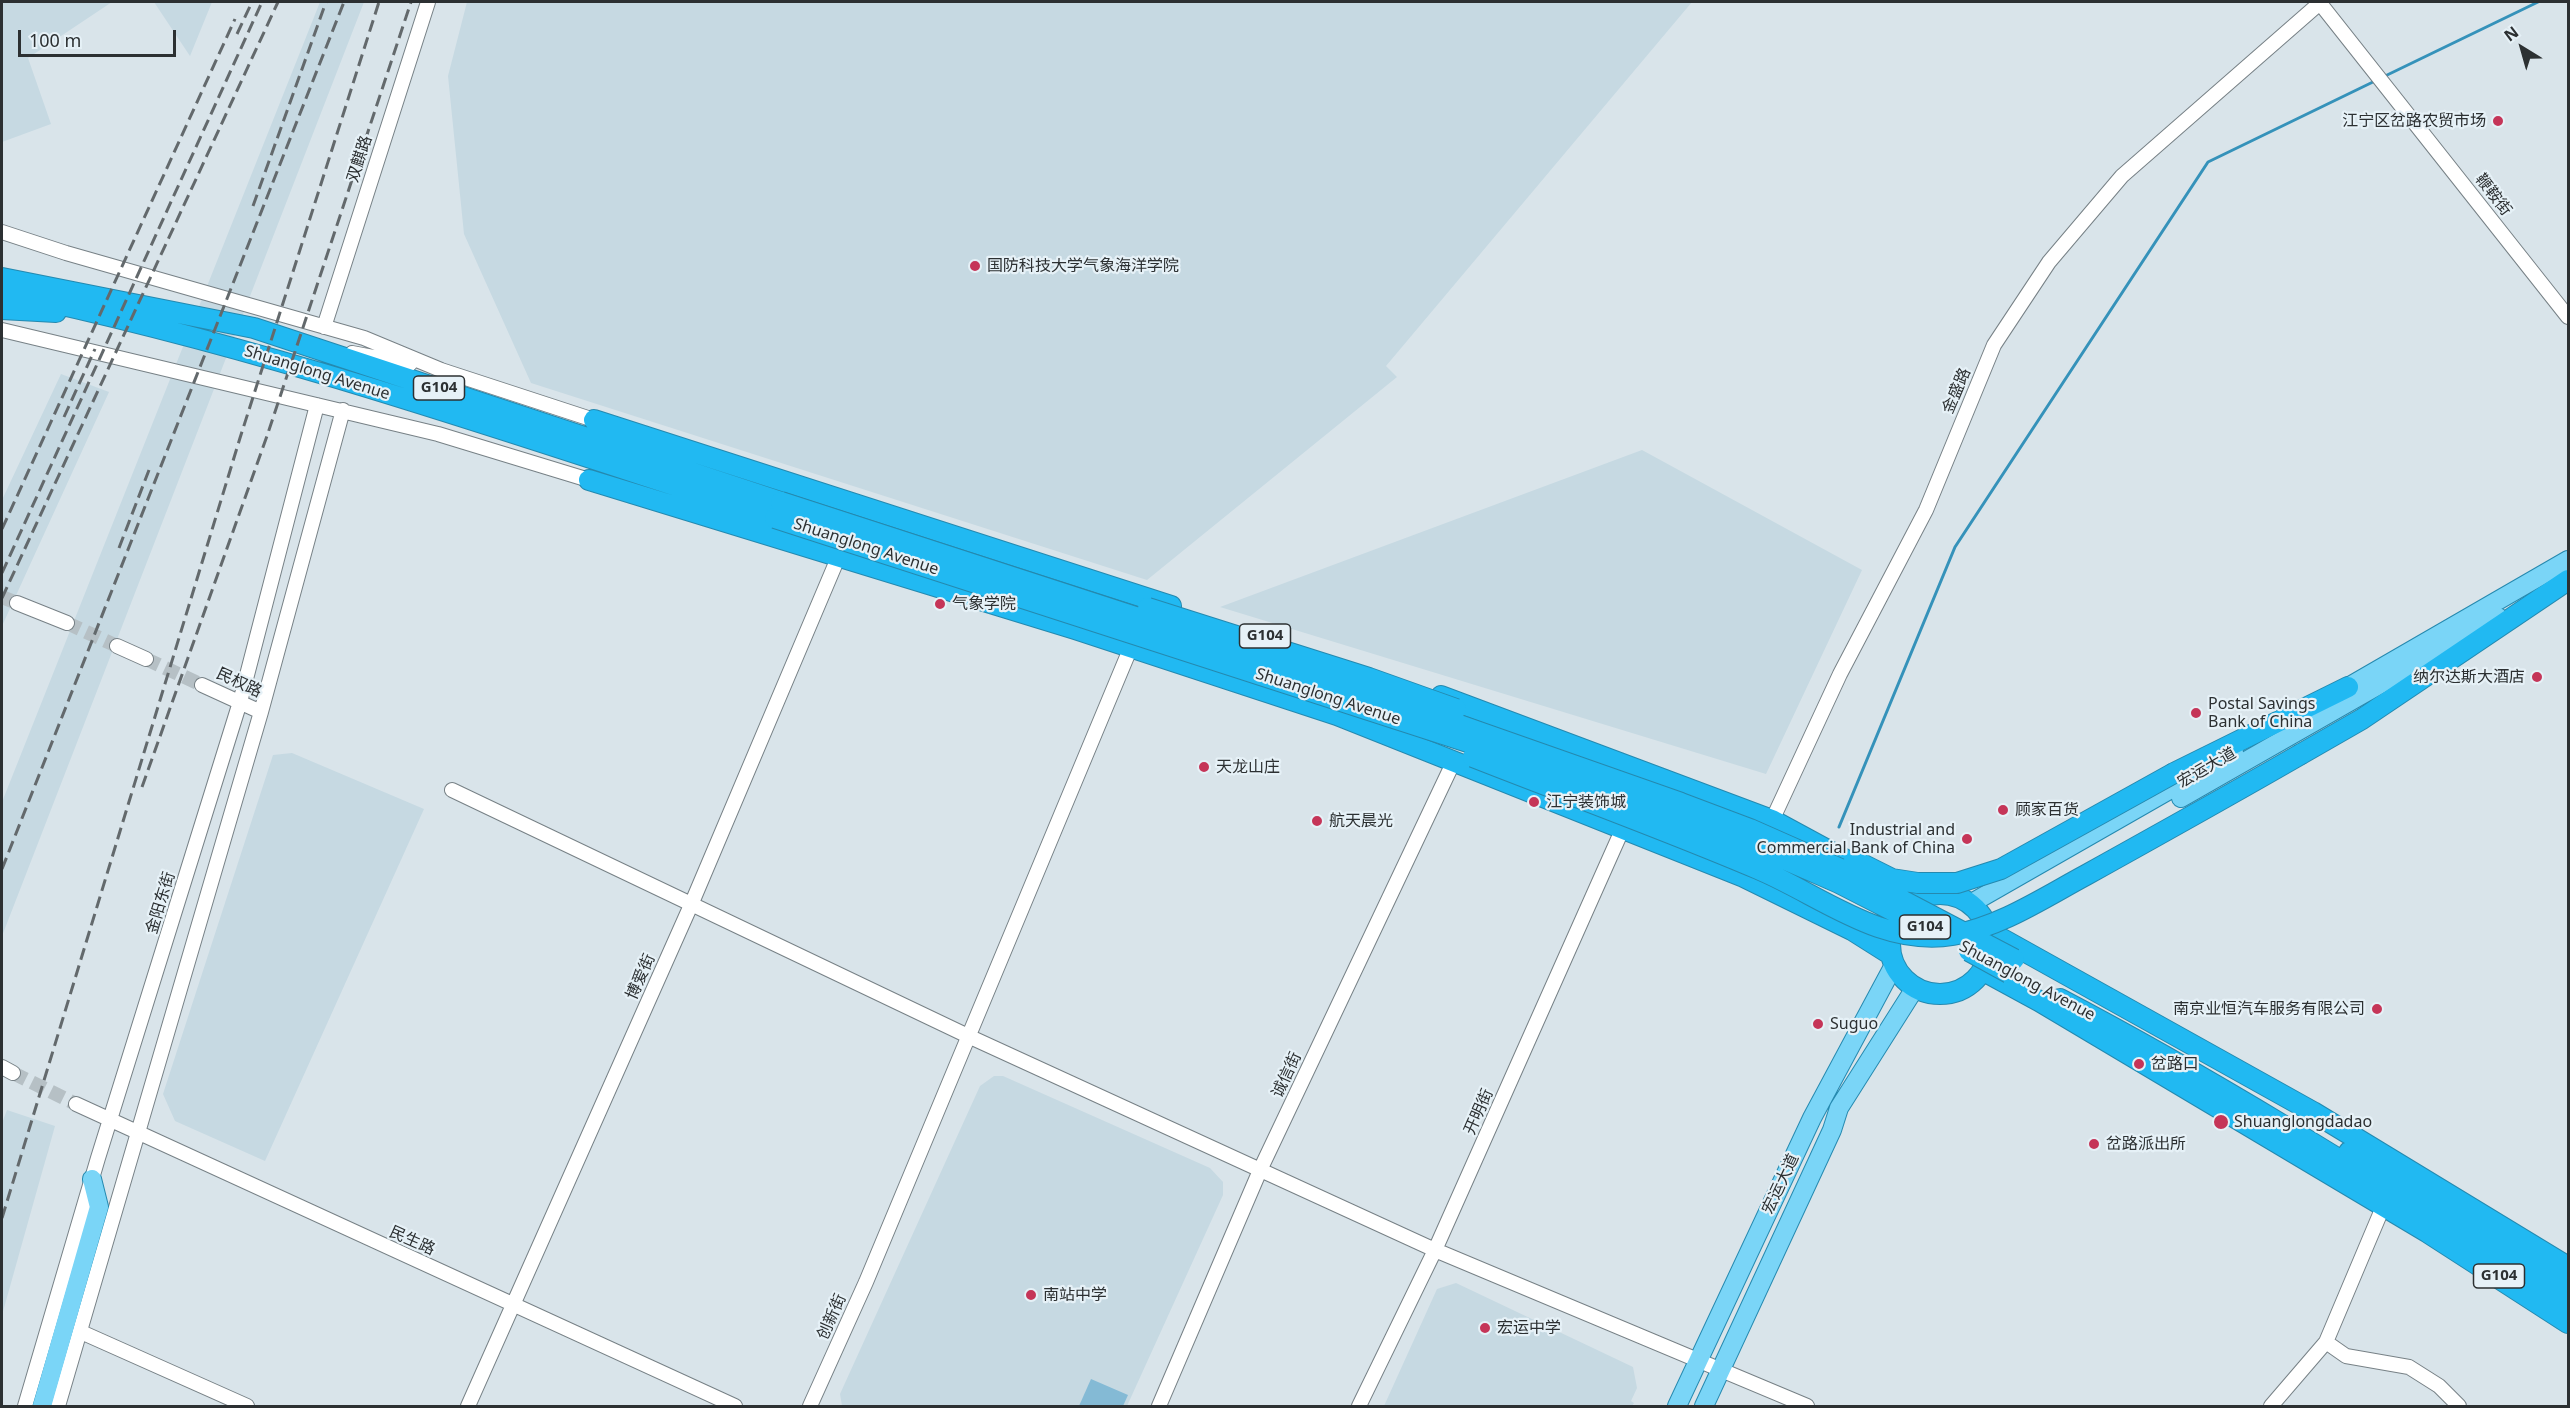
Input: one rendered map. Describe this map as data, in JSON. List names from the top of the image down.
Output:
{
  "streets": {
    "highway": ["Shuanglong Avenue", "G104"],
    "main road": ["宏运大道"],
    "street": [
      "双麒路",
      "鞭鞍街",
      "金盛路",
      "民权路",
      "金阳东街",
      "博爱街",
      "诚信街",
      "开明街",
      "民生路",
      "创新街"
    ]
  },
  "crossings": [
    ["鞭鞍街", "金盛路"],
    ["Shuanglong Avenue", "G104"],
    ["Shuanglong Avenue", "金盛路"],
    ["Shuanglong Avenue", "宏运大道"],
    ["Shuanglong Avenue", "博爱街"],
    ["Shuanglong Avenue", "诚信街"],
    ["Shuanglong Avenue", "开明街"],
    ["Shuanglong Avenue", "创新街"],
    ["G104", "金盛路"],
    ["G104", "宏运大道"],
    ["民权路", "金阳东街"],
    ["金阳东街", "民生路"],
    ["博爱街", "民生路"]
  ],
  "places": [
    "江宁区岔路农贸市场",
    "国防科技大学气象海洋学院",
    "气象学院",
    "纳尔达斯大酒店",
    "Postal Savings Bank of China",
    "天龙山庄",
    "江宁装饰城",
    "顾家百货",
    "航天晨光",
    "Industrial and Commercial Bank of China",
    "南京业恒汽车服务有限公司",
    "Suguo",
    "岔路口",
    "Shuanglongdadao",
    "岔路派出所",
    "南站中学",
    "宏运中学"
  ],
  "scale_bar": "100 m",
  "north": "top left"
}
